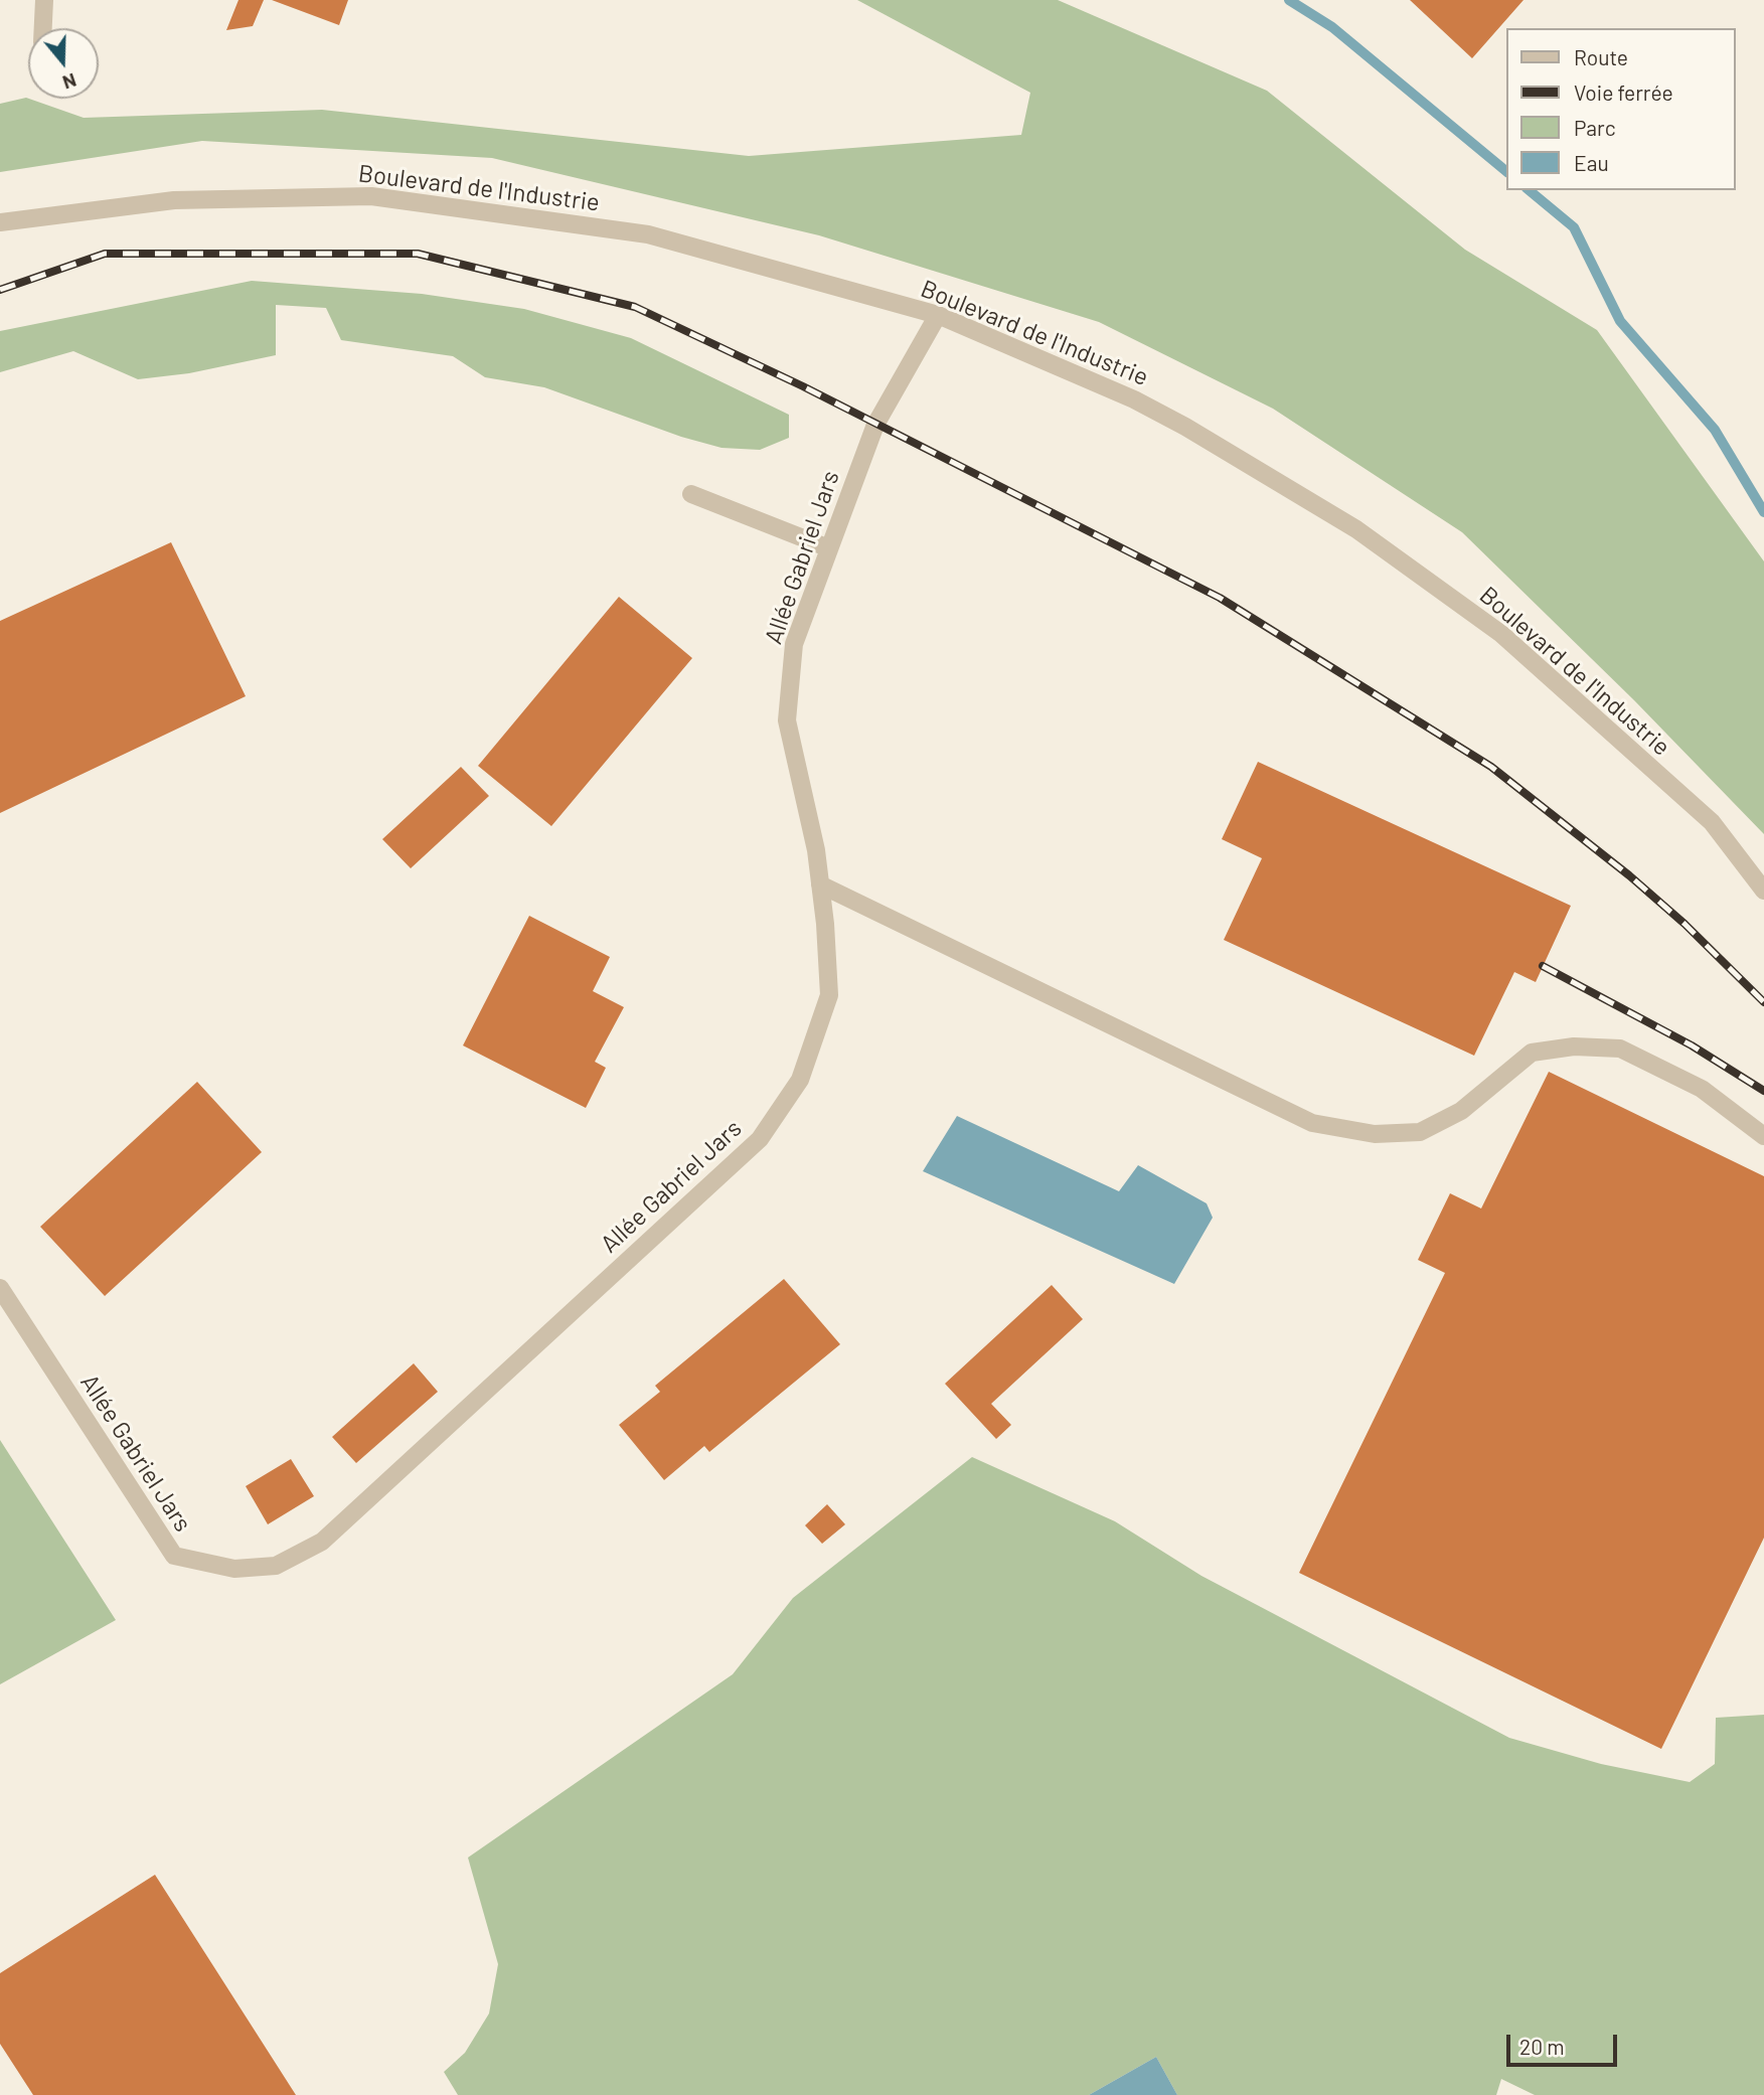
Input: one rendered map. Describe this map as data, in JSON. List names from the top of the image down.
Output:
{
  "streets": {
    "street": ["Boulevard de l'Industrie", "Allée Gabriel Jars"]
  },
  "crossings": [
    ["Boulevard de l'Industrie", "Allée Gabriel Jars"]
  ],
  "legend": [
    "Route",
    "Voie ferrée",
    "Parc",
    "Eau"
  ],
  "scale_bar": "20 m",
  "north": "bottom"
}
